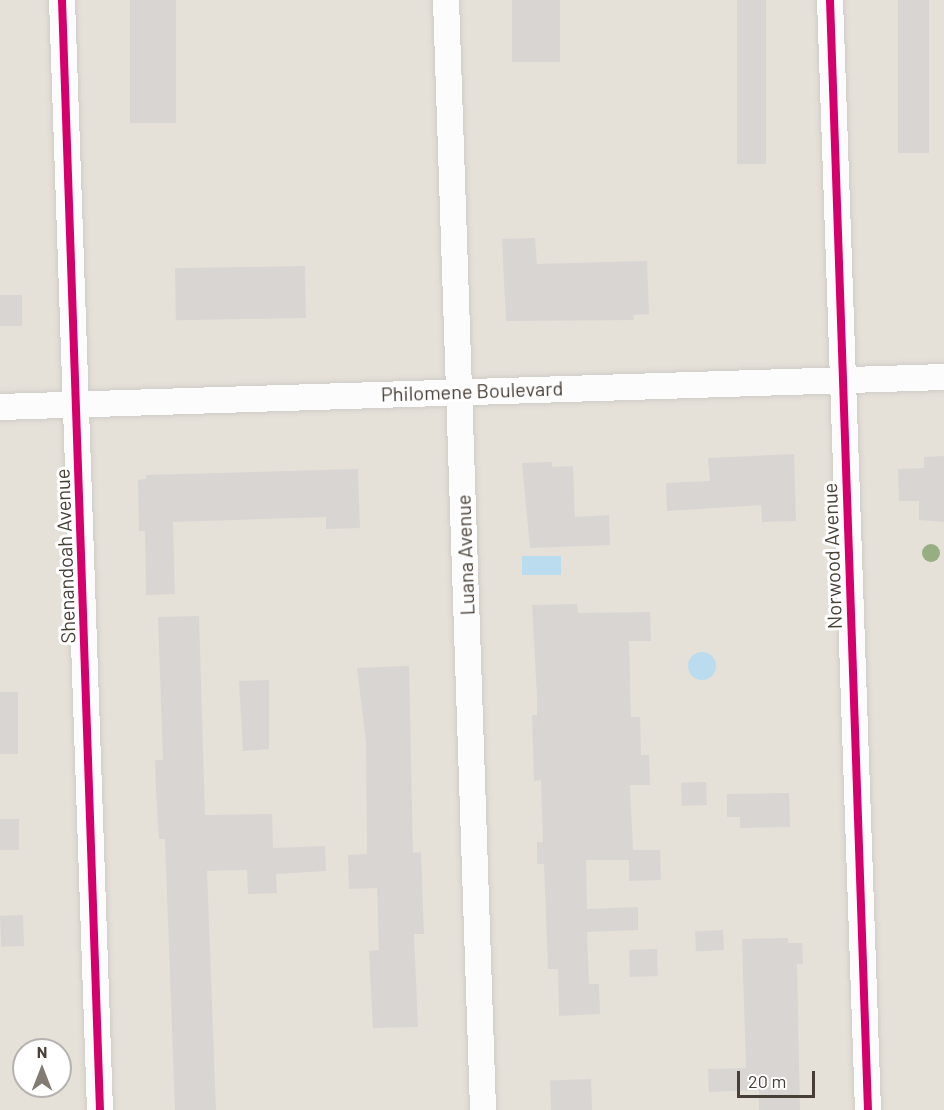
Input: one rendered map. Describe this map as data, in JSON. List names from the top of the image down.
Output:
{
  "streets": {
    "street": [
      "Philomene Boulevard",
      "Luana Avenue",
      "Shenandoah Avenue",
      "Norwood Avenue"
    ]
  },
  "crossings": [
    ["Philomene Boulevard", "Luana Avenue"],
    ["Philomene Boulevard", "Shenandoah Avenue"],
    ["Philomene Boulevard", "Norwood Avenue"]
  ],
  "scale_bar": "20 m",
  "north": "top"
}
